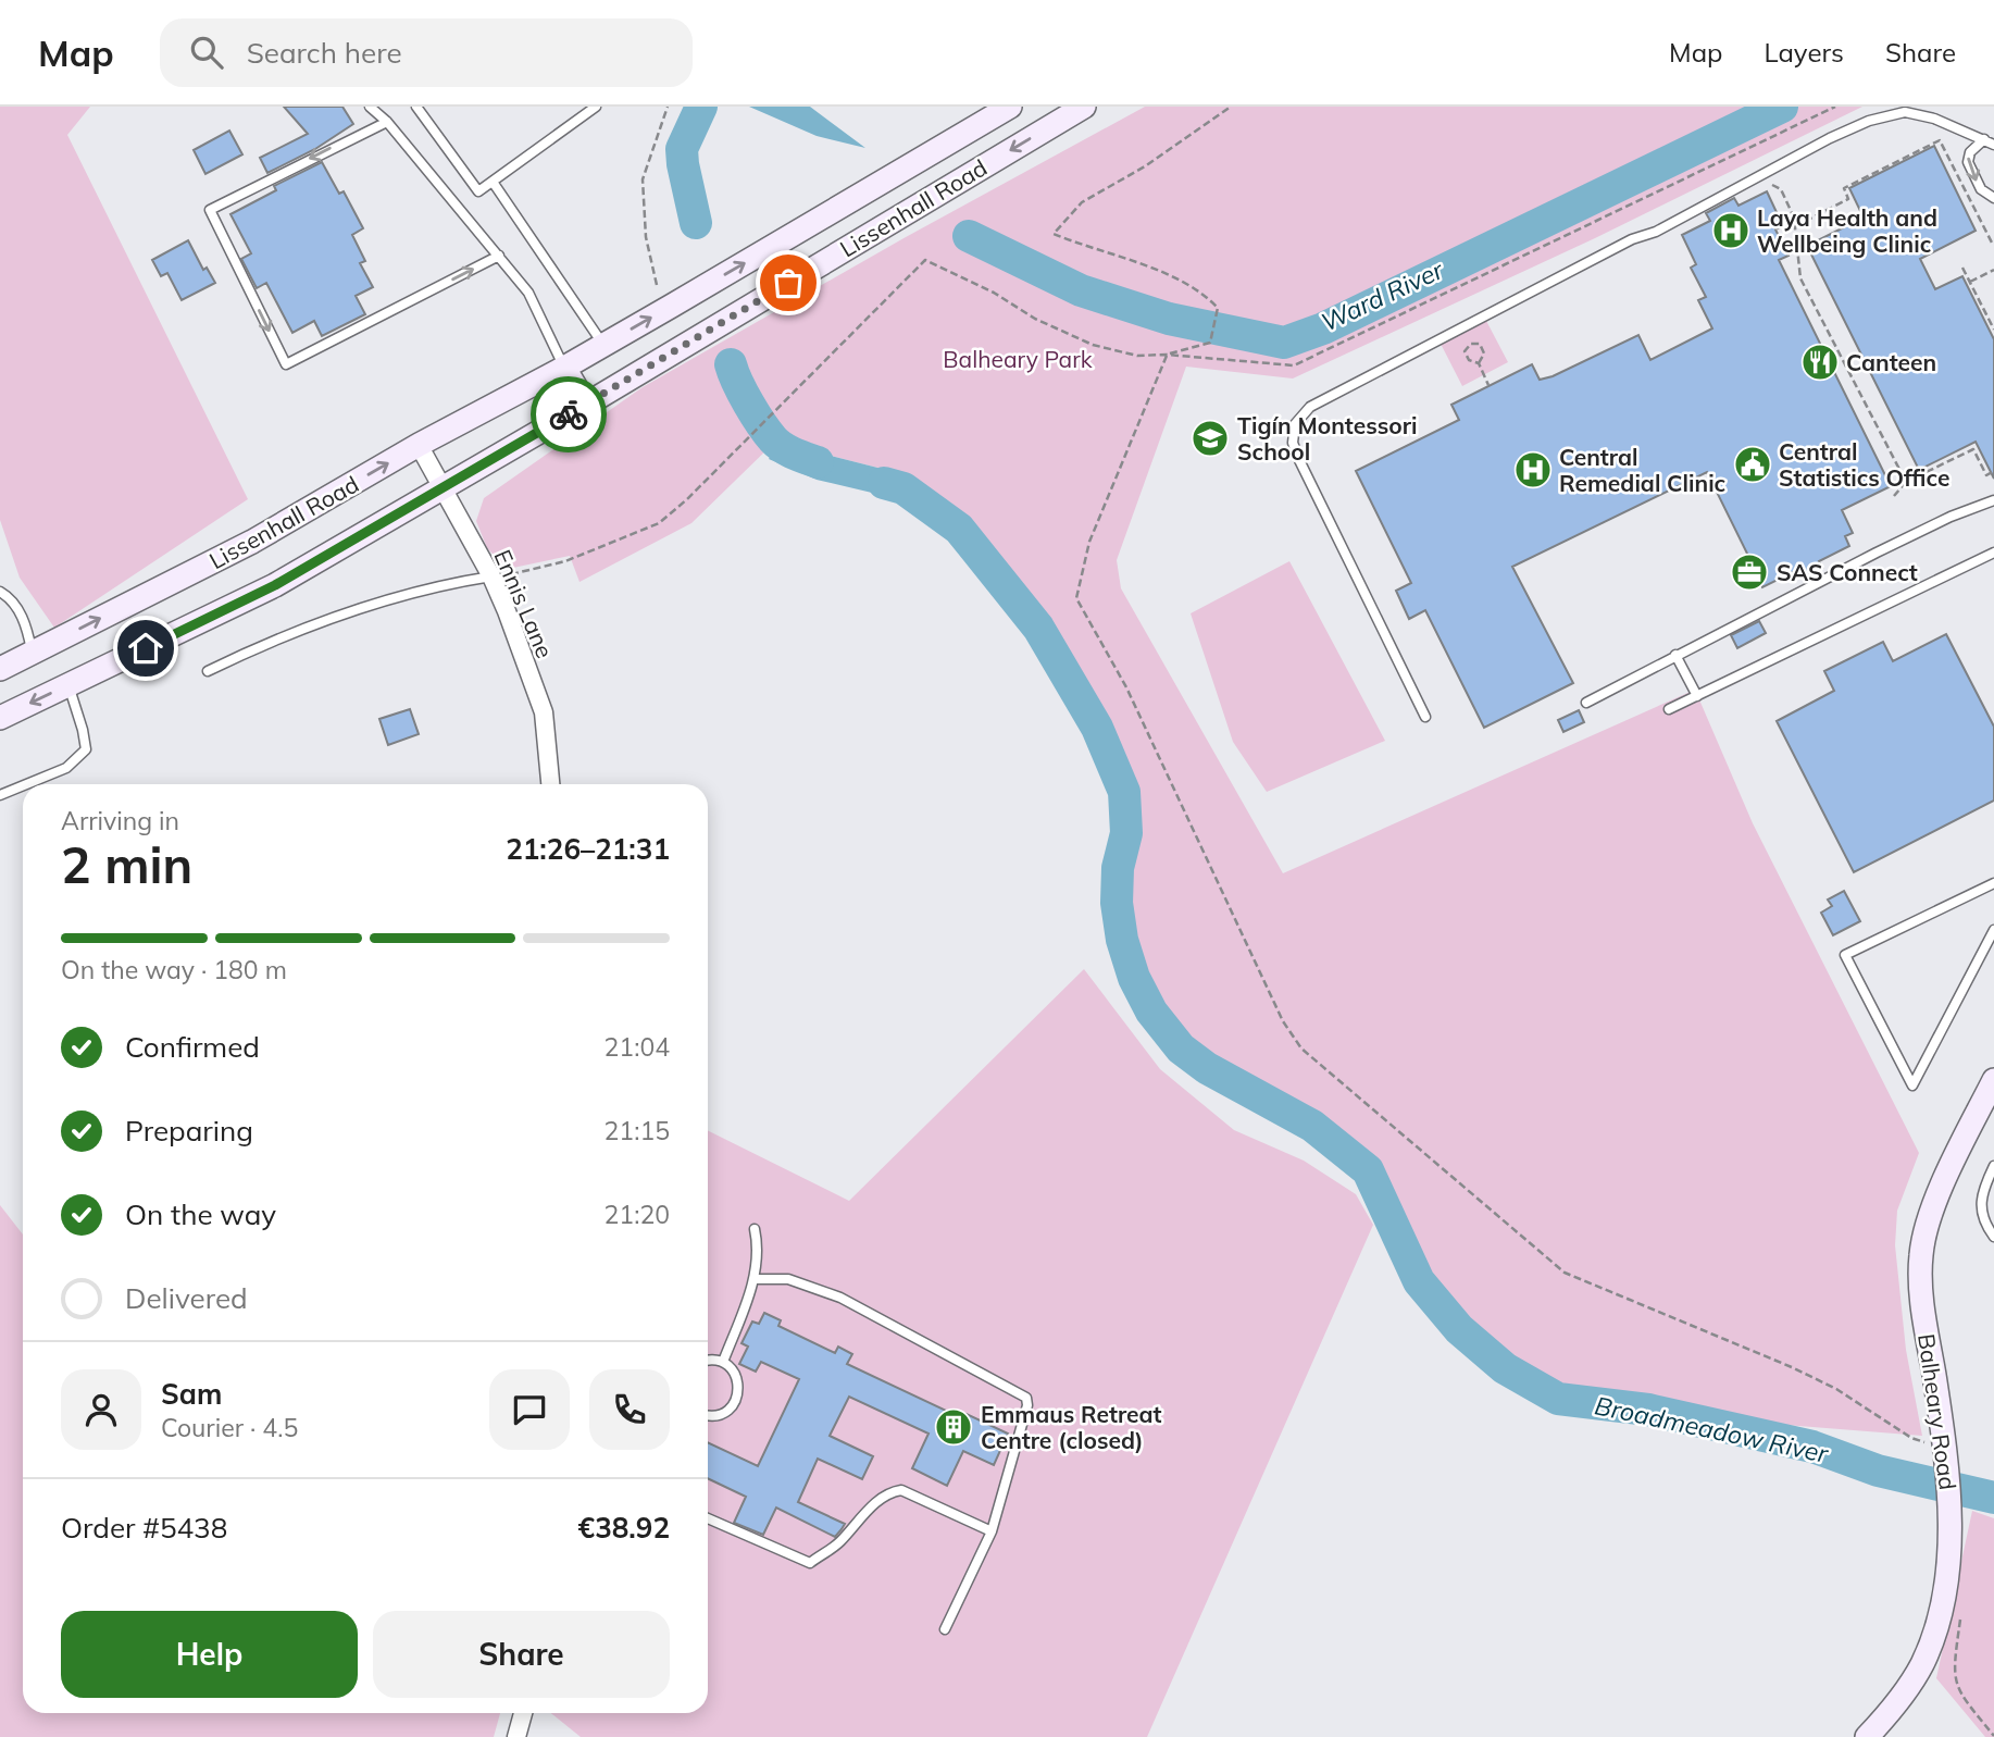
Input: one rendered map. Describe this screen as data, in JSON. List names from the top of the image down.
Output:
{
  "streets": {
    "main road": ["Lissenhall Road", "Balheary Road"],
    "street": ["Ennis Lane"]
  },
  "crossings": [
    ["Lissenhall Road", "Ennis Lane"]
  ],
  "water": ["Ward River", "Broadmeadow River"],
  "parks": ["Balheary Park"],
  "places": {
    "hospital": ["Laya Health and Wellbeing Clinic", "Central Remedial Clinic"],
    "restaurant": ["Canteen"],
    "school or university": ["Tigín Montessori School"],
    "public building": ["Central Statistics Office"],
    "office": ["SAS Connect"],
    "building": ["Emmaus Retreat Centre (closed)"]
  },
  "page": {
    "header": "Map",
    "search": "Search here",
    "nav": ["Map", "Layers", "Share"],
    "heading": ["2 min", "Arriving in", "21:26–21:31"],
    "panel": [
      "Sam",
      "Courier · 4.5",
      "Order #5438",
      "€38.92"
    ],
    "bar": "On the way · 180 m",
    "list": [
      ["Confirmed", "21:04"],
      ["Preparing", "21:15"],
      ["On the way", "21:20"],
      "Delivered"
    ],
    "buttons": ["Help", "Share"]
  }
}
